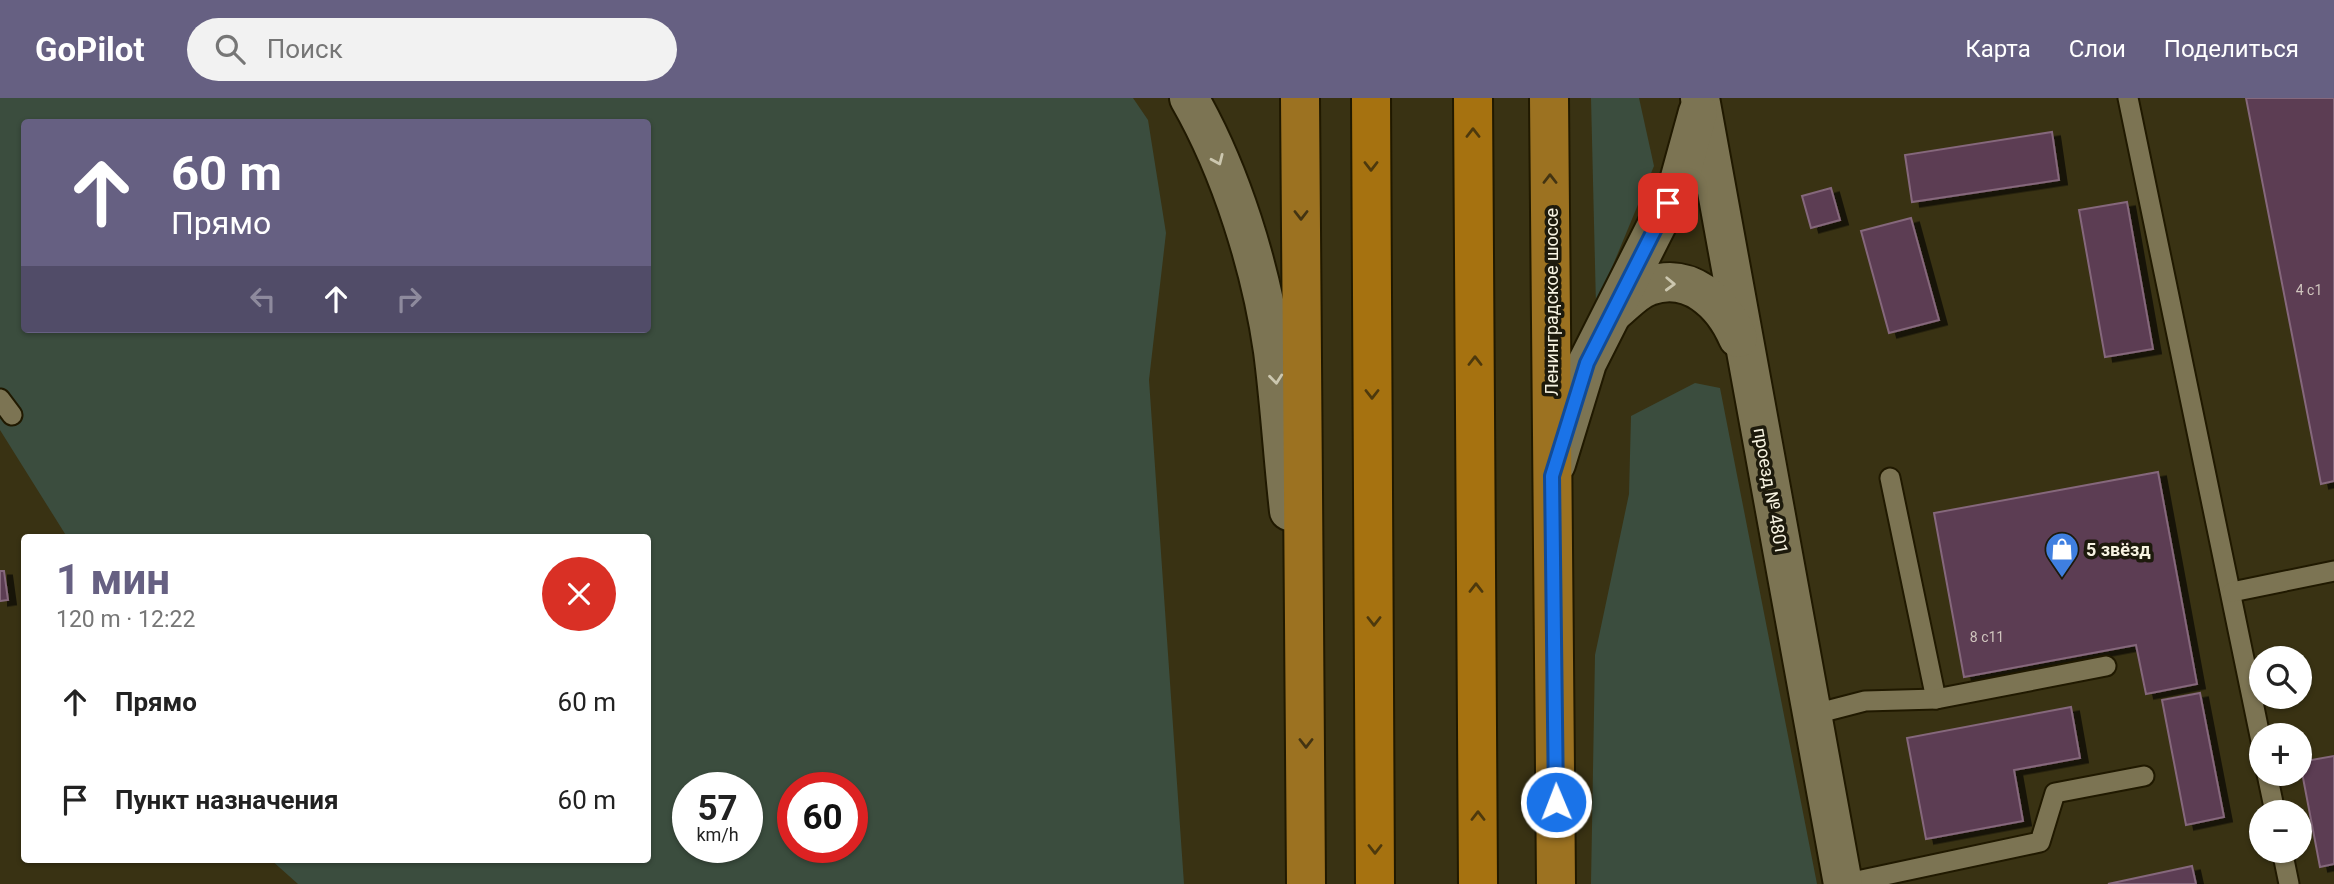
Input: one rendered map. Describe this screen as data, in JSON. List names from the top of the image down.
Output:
{
  "streets": {
    "main road": ["Ленинградское шоссе"],
    "street": ["проезд № 4801"]
  },
  "places": {
    "shop": ["5 звёзд"]
  },
  "house_numbers": ["4 с1", "8 с11"],
  "page": {
    "header": "GoPilot",
    "search": "Поиск",
    "nav": ["Карта", "Слои", "Поделиться"],
    "turn": ["60 m", "Прямо"],
    "heading": ["1 мин", "120 m · 12:22"],
    "map_buttons": ["+", "−"],
    "list": [
      {
        "name": "Прямо",
        "value": "60 m"
      },
      {
        "name": "Пункт назначения",
        "value": "60 m"
      }
    ],
    "speed": "57 km/h",
    "limit": "60"
  }
}
